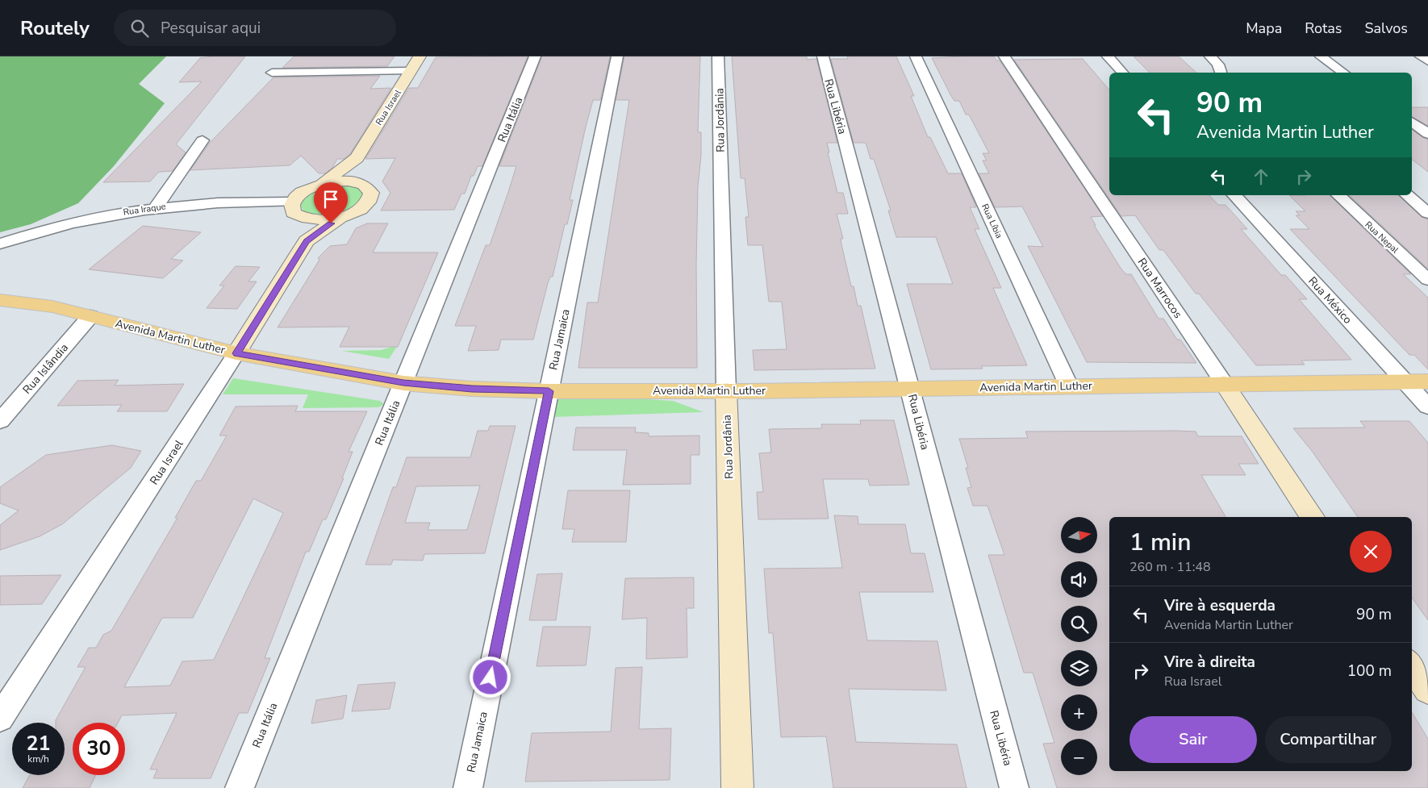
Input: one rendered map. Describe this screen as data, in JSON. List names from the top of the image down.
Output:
{
  "streets": {
    "main road": ["Avenida Martin Luther"],
    "street": [
      "Rua Libéria",
      "Rua Israel",
      "Rua Itália",
      "Rua Jordânia",
      "Rua Iraque",
      "Rua Líbia",
      "Rua Nepal",
      "Rua Marrocos",
      "Rua México",
      "Rua Jamaica",
      "Rua Islândia"
    ]
  },
  "crossings": [
    ["Rua Libéria", "Avenida Martin Luther"],
    ["Rua Israel", "Avenida Martin Luther"],
    ["Rua Itália", "Avenida Martin Luther"],
    ["Rua Jordânia", "Avenida Martin Luther"],
    ["Rua Líbia", "Avenida Martin Luther"],
    ["Rua Marrocos", "Avenida Martin Luther"],
    ["Rua México", "Avenida Martin Luther"],
    ["Avenida Martin Luther", "Rua Jamaica"],
    ["Avenida Martin Luther", "Rua Islândia"]
  ],
  "north": "right",
  "page": {
    "header": "Routely",
    "search": "Pesquisar aqui",
    "nav": ["Mapa", "Rotas", "Salvos"],
    "turn": ["90 m", "Avenida Martin Luther"],
    "map_buttons": ["+", "−"],
    "heading": ["1 min", "260 m · 11:48"],
    "list": [
      {
        "name": "Vire à esquerda",
        "note": "Avenida Martin Luther",
        "value": "90 m"
      },
      {
        "name": "Vire à direita",
        "note": "Rua Israel",
        "value": "100 m"
      }
    ],
    "buttons": ["Sair", "Compartilhar"],
    "speed": "21 km/h",
    "limit": "30"
  }
}
